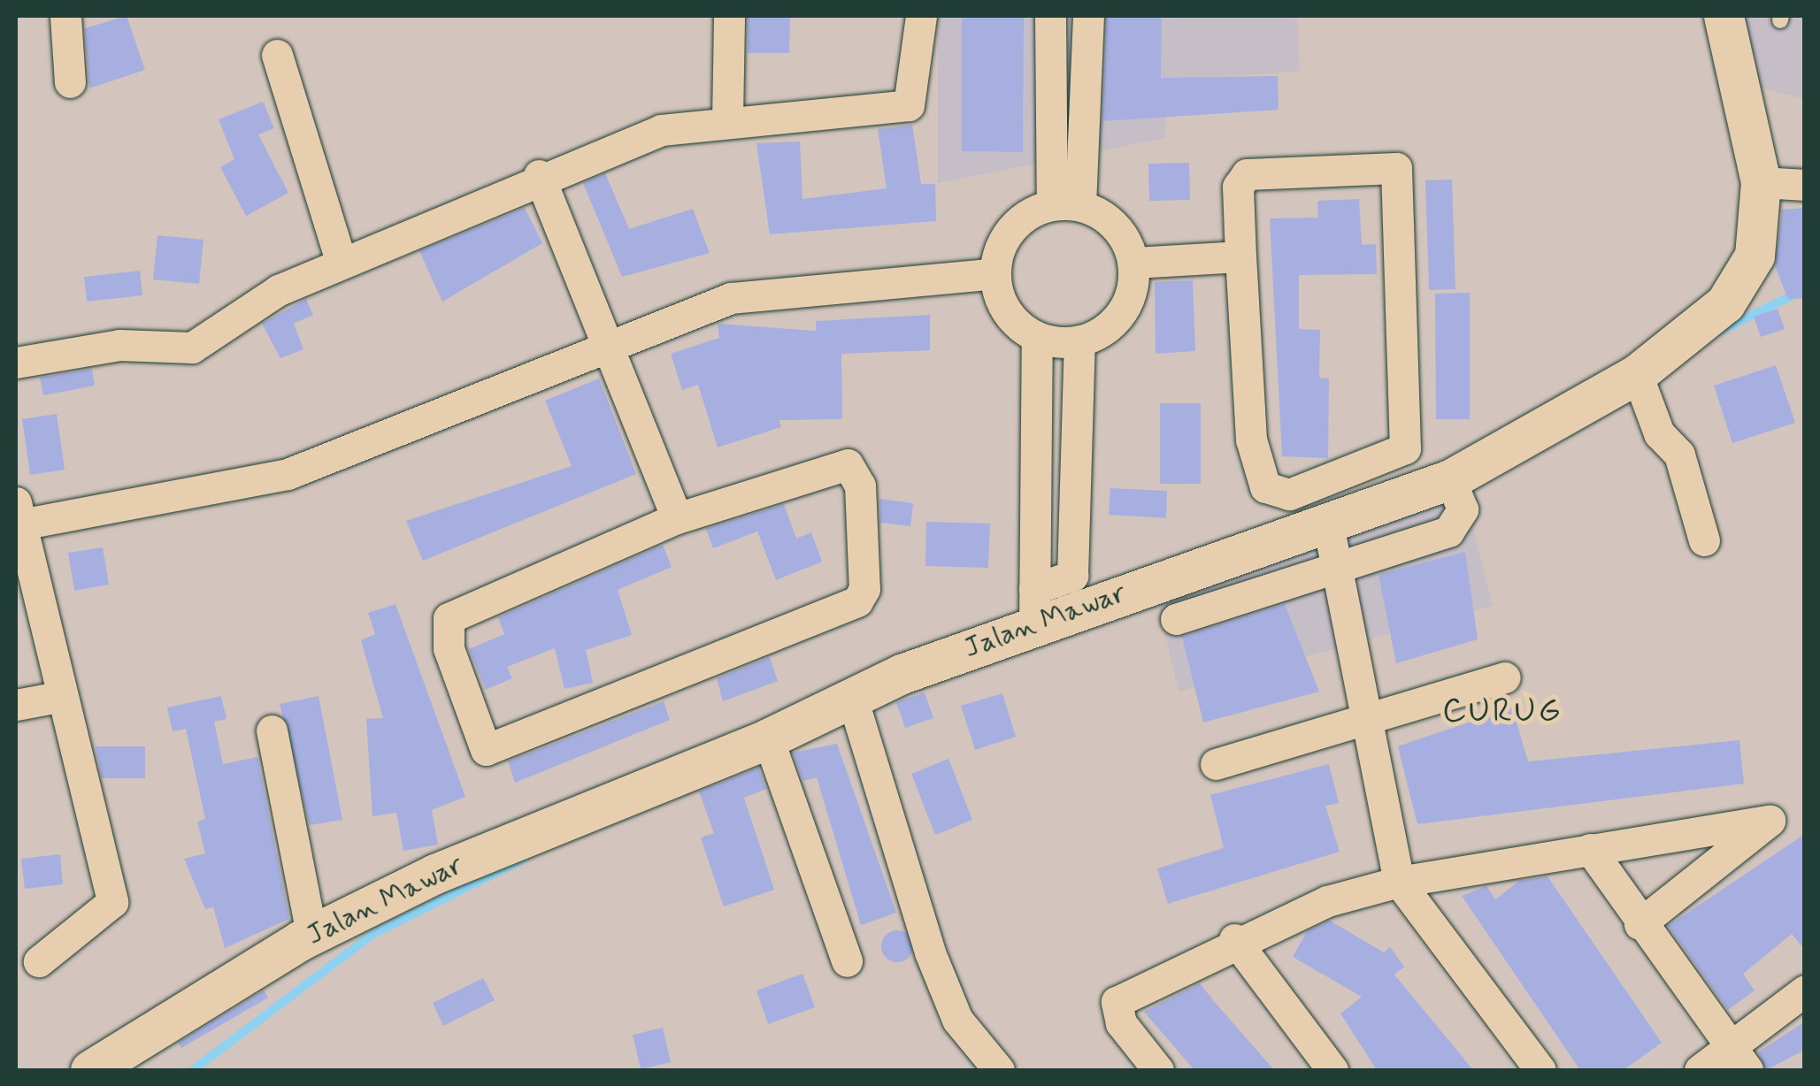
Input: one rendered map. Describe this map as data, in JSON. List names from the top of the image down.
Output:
{
  "streets": {
    "street": ["Jalan Mawar"]
  },
  "districts": ["CURUG"]
}
